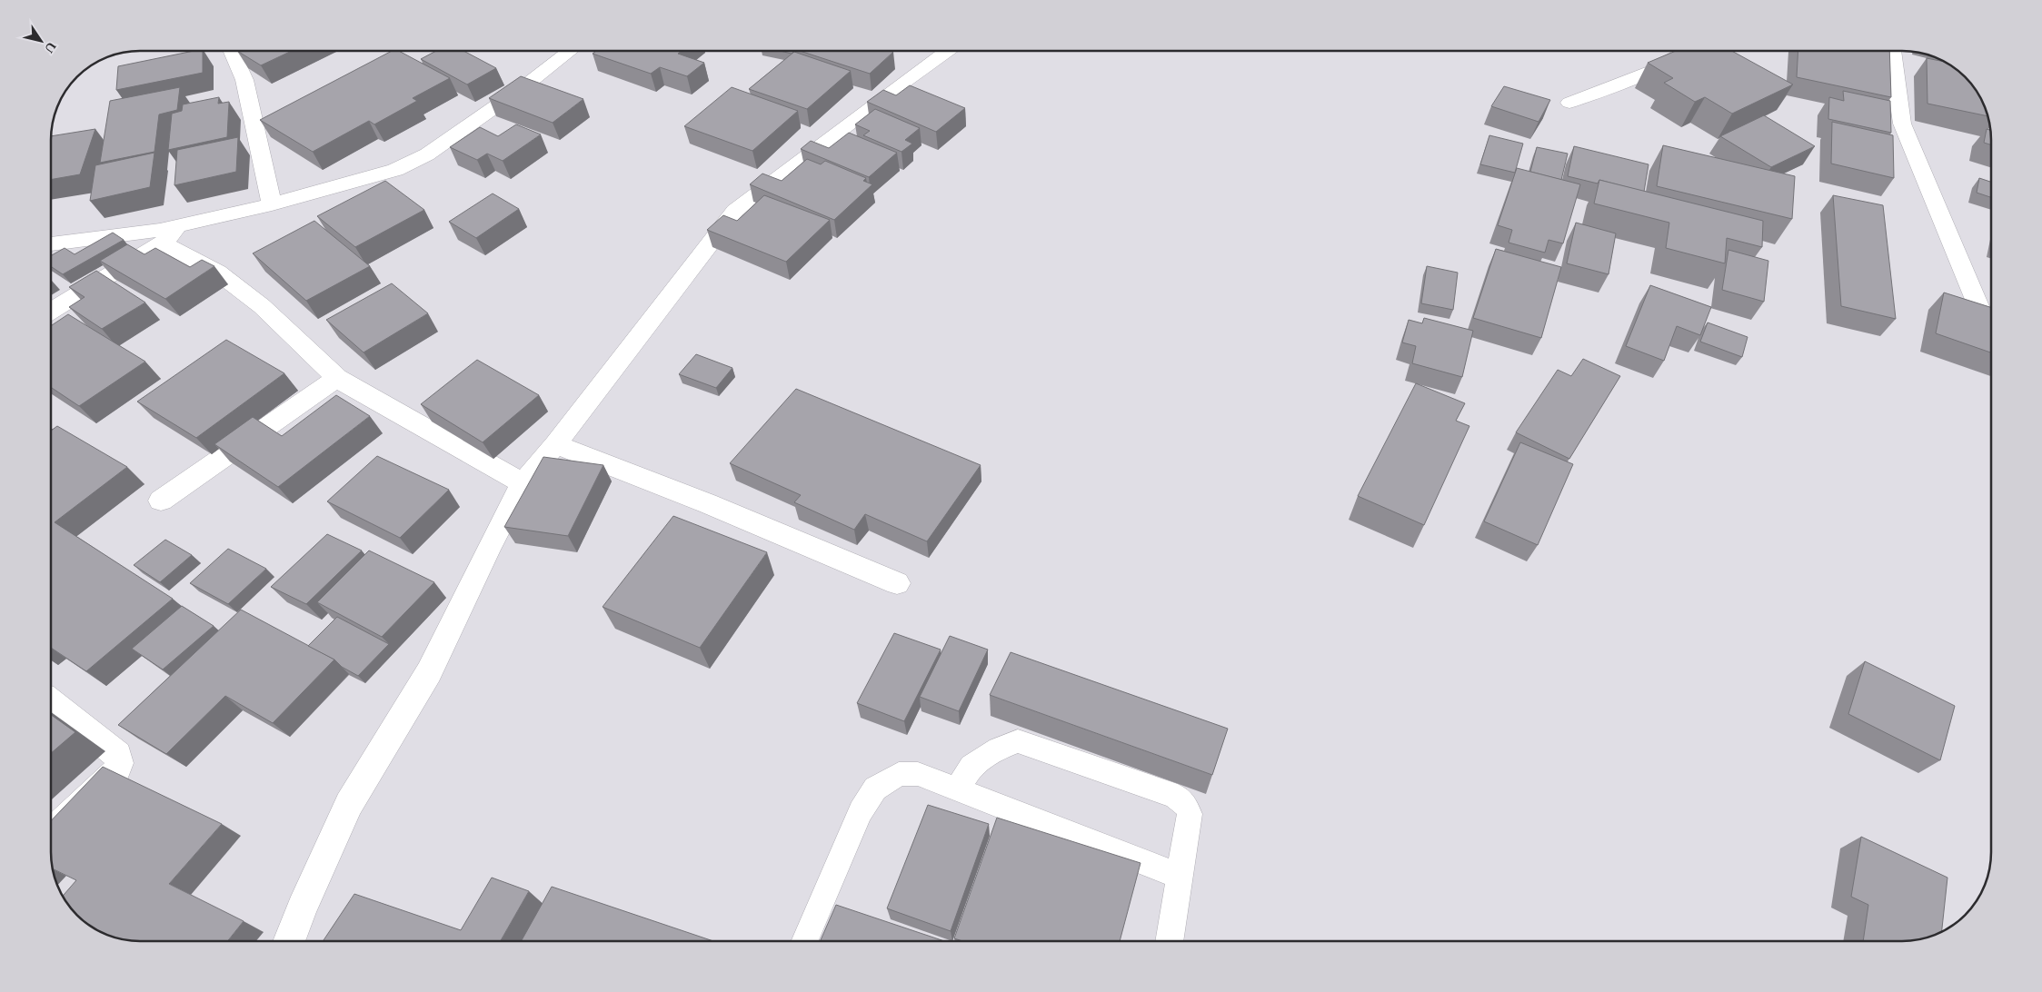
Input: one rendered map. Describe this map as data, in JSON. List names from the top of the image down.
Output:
{
  "north": "bottom right"
}
